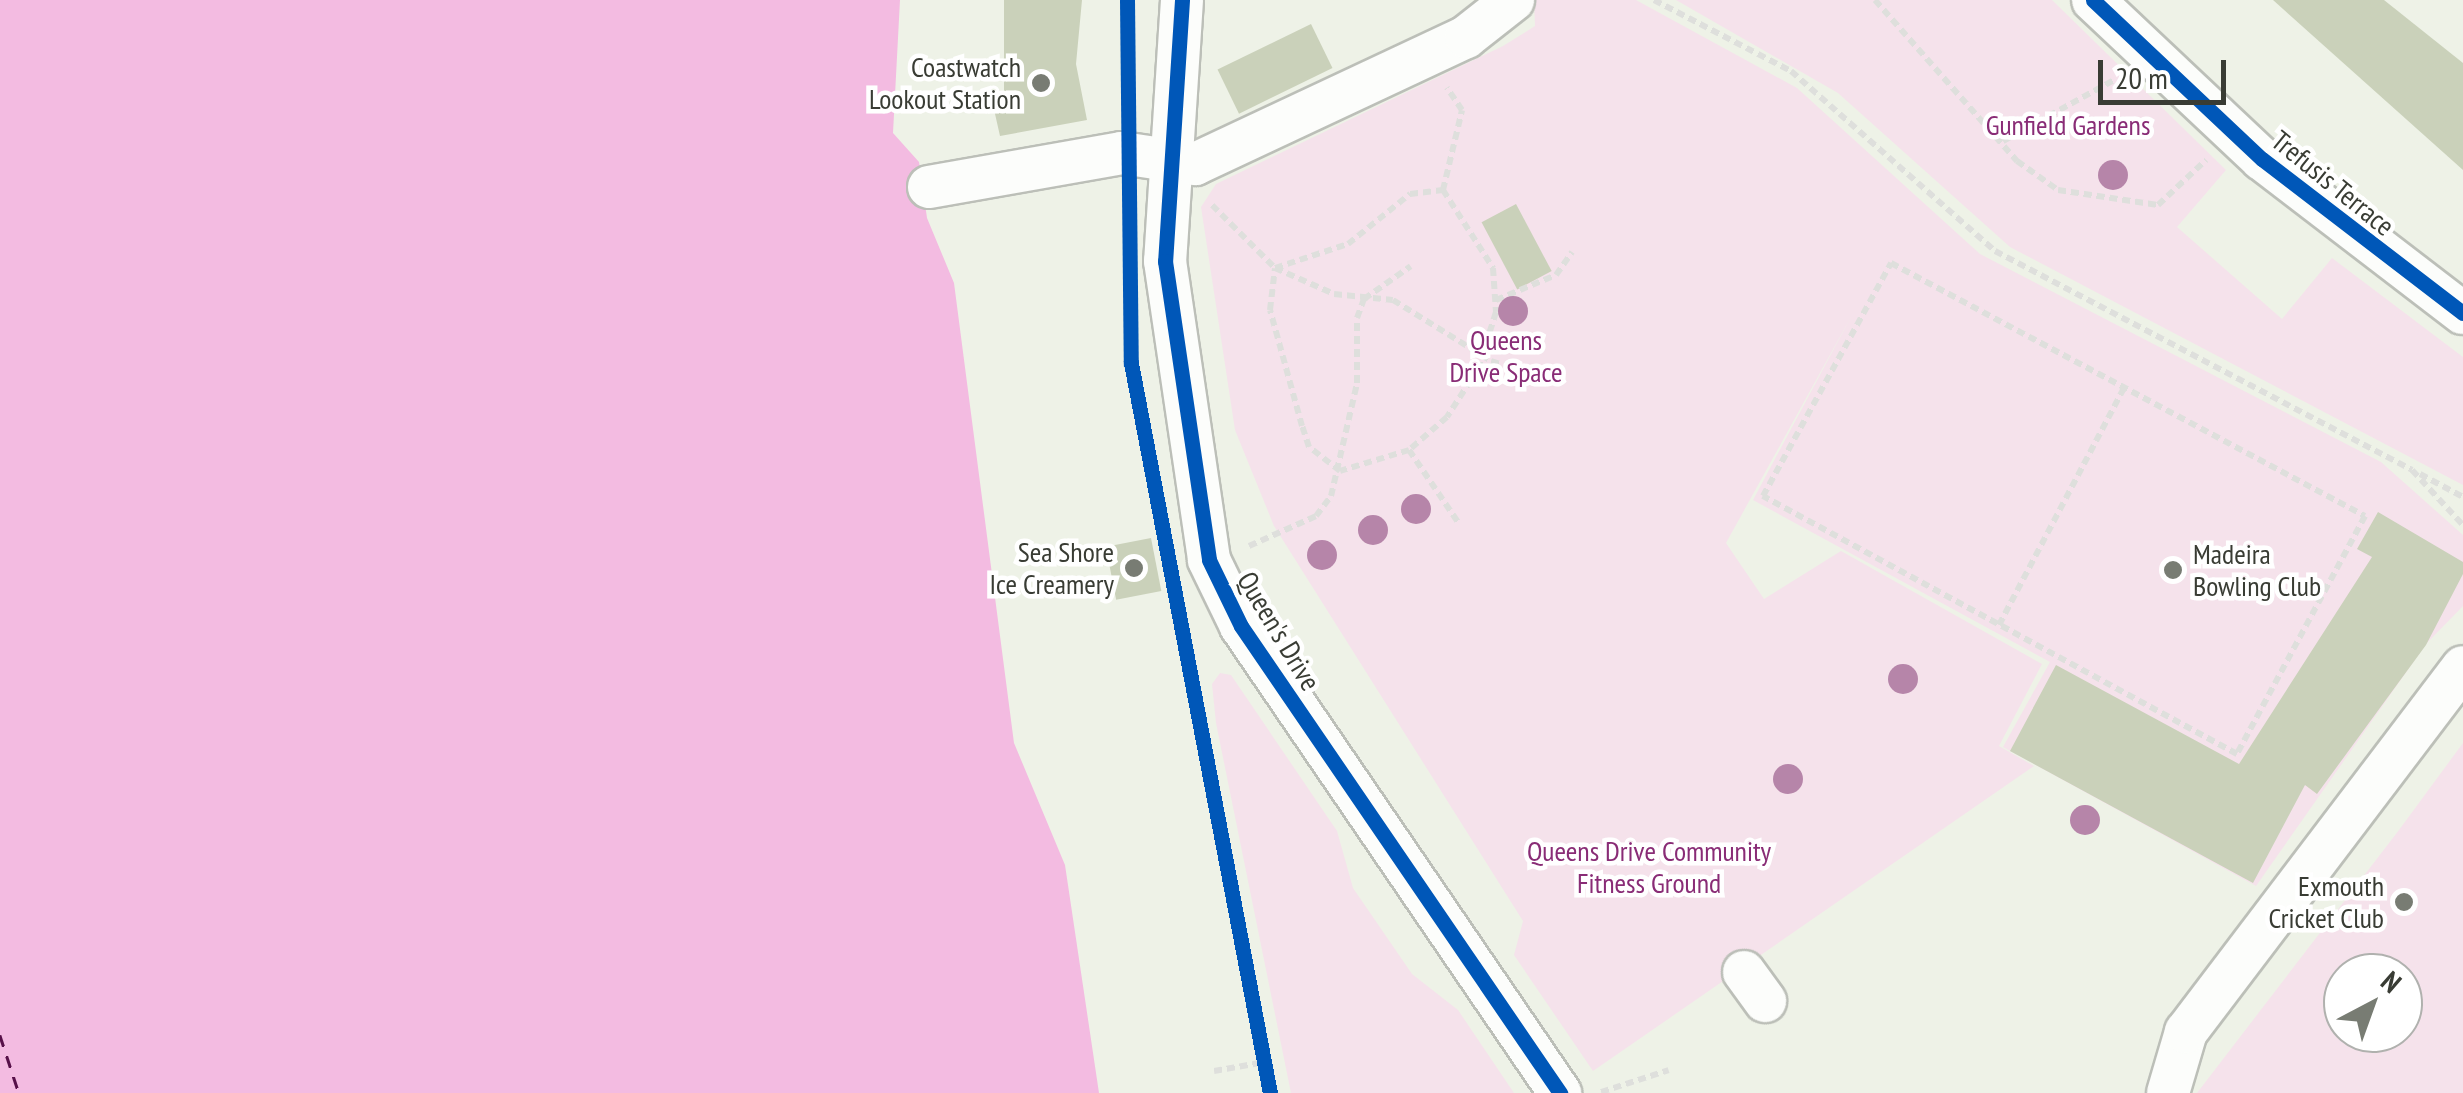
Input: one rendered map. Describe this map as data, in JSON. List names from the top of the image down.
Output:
{
  "streets": {
    "street": ["Trefusis Terrace", "Queen's Drive"]
  },
  "parks": ["Gunfield Gardens", "Queens Drive Space", "Queens Drive Community Fitness Ground"],
  "places": [
    "Coastwatch Lookout Station",
    "Sea Shore Ice Creamery",
    "Madeira Bowling Club",
    "Exmouth Cricket Club"
  ],
  "scale_bar": "20 m",
  "north": "top right"
}
